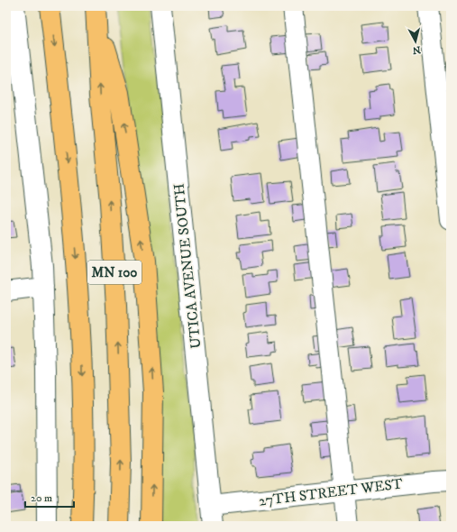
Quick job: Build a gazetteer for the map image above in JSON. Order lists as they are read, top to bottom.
{
  "streets": {
    "highway": ["MN 100"],
    "street": ["UTICA AVENUE SOUTH", "27TH STREET WEST"]
  },
  "crossings": [
    ["UTICA AVENUE SOUTH", "27TH STREET WEST"]
  ],
  "scale_bar": "20 m",
  "north": "bottom"
}
